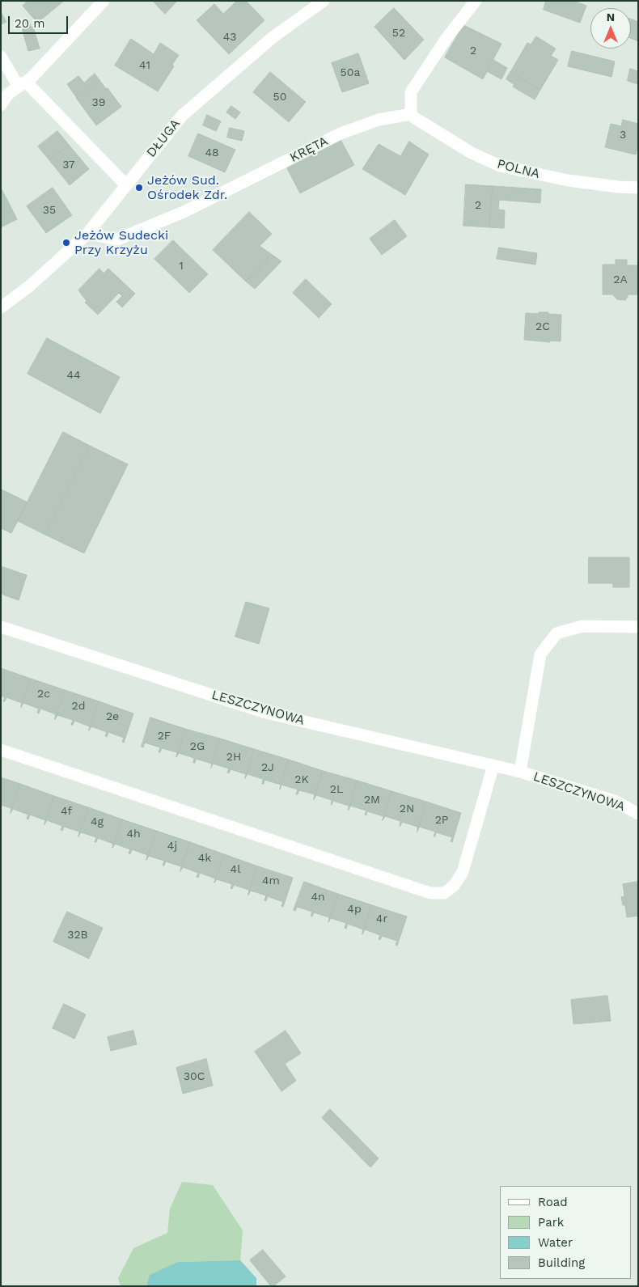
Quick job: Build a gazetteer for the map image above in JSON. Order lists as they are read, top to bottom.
{
  "streets": {
    "street": [
      "DŁUGA",
      "KRĘTA",
      "POLNA",
      "LESZCZYNOWA"
    ]
  },
  "crossings": [
    ["DŁUGA", "KRĘTA"],
    ["KRĘTA", "POLNA"]
  ],
  "places": ["Jeżów Sud. Ośrodek Zdr.", "Jeżów Sudecki Przy Krzyżu"],
  "house_numbers": [
    "52",
    "43",
    "2",
    "41",
    "50a",
    "50",
    "39",
    "3",
    "48",
    "37",
    "2",
    "35",
    "1",
    "2A",
    "2C",
    "44",
    "2c",
    "2d",
    "2e",
    "2F",
    "2G",
    "2H",
    "2J",
    "2K",
    "2L",
    "2M",
    "2N",
    "4f",
    "2P",
    "4g",
    "4h",
    "4j",
    "4k",
    "4l",
    "4m",
    "4n",
    "4p",
    "4r",
    "32B",
    "30C"
  ],
  "legend": [
    "Road",
    "Park",
    "Water",
    "Building"
  ],
  "scale_bar": "20 m",
  "north": "top"
}
